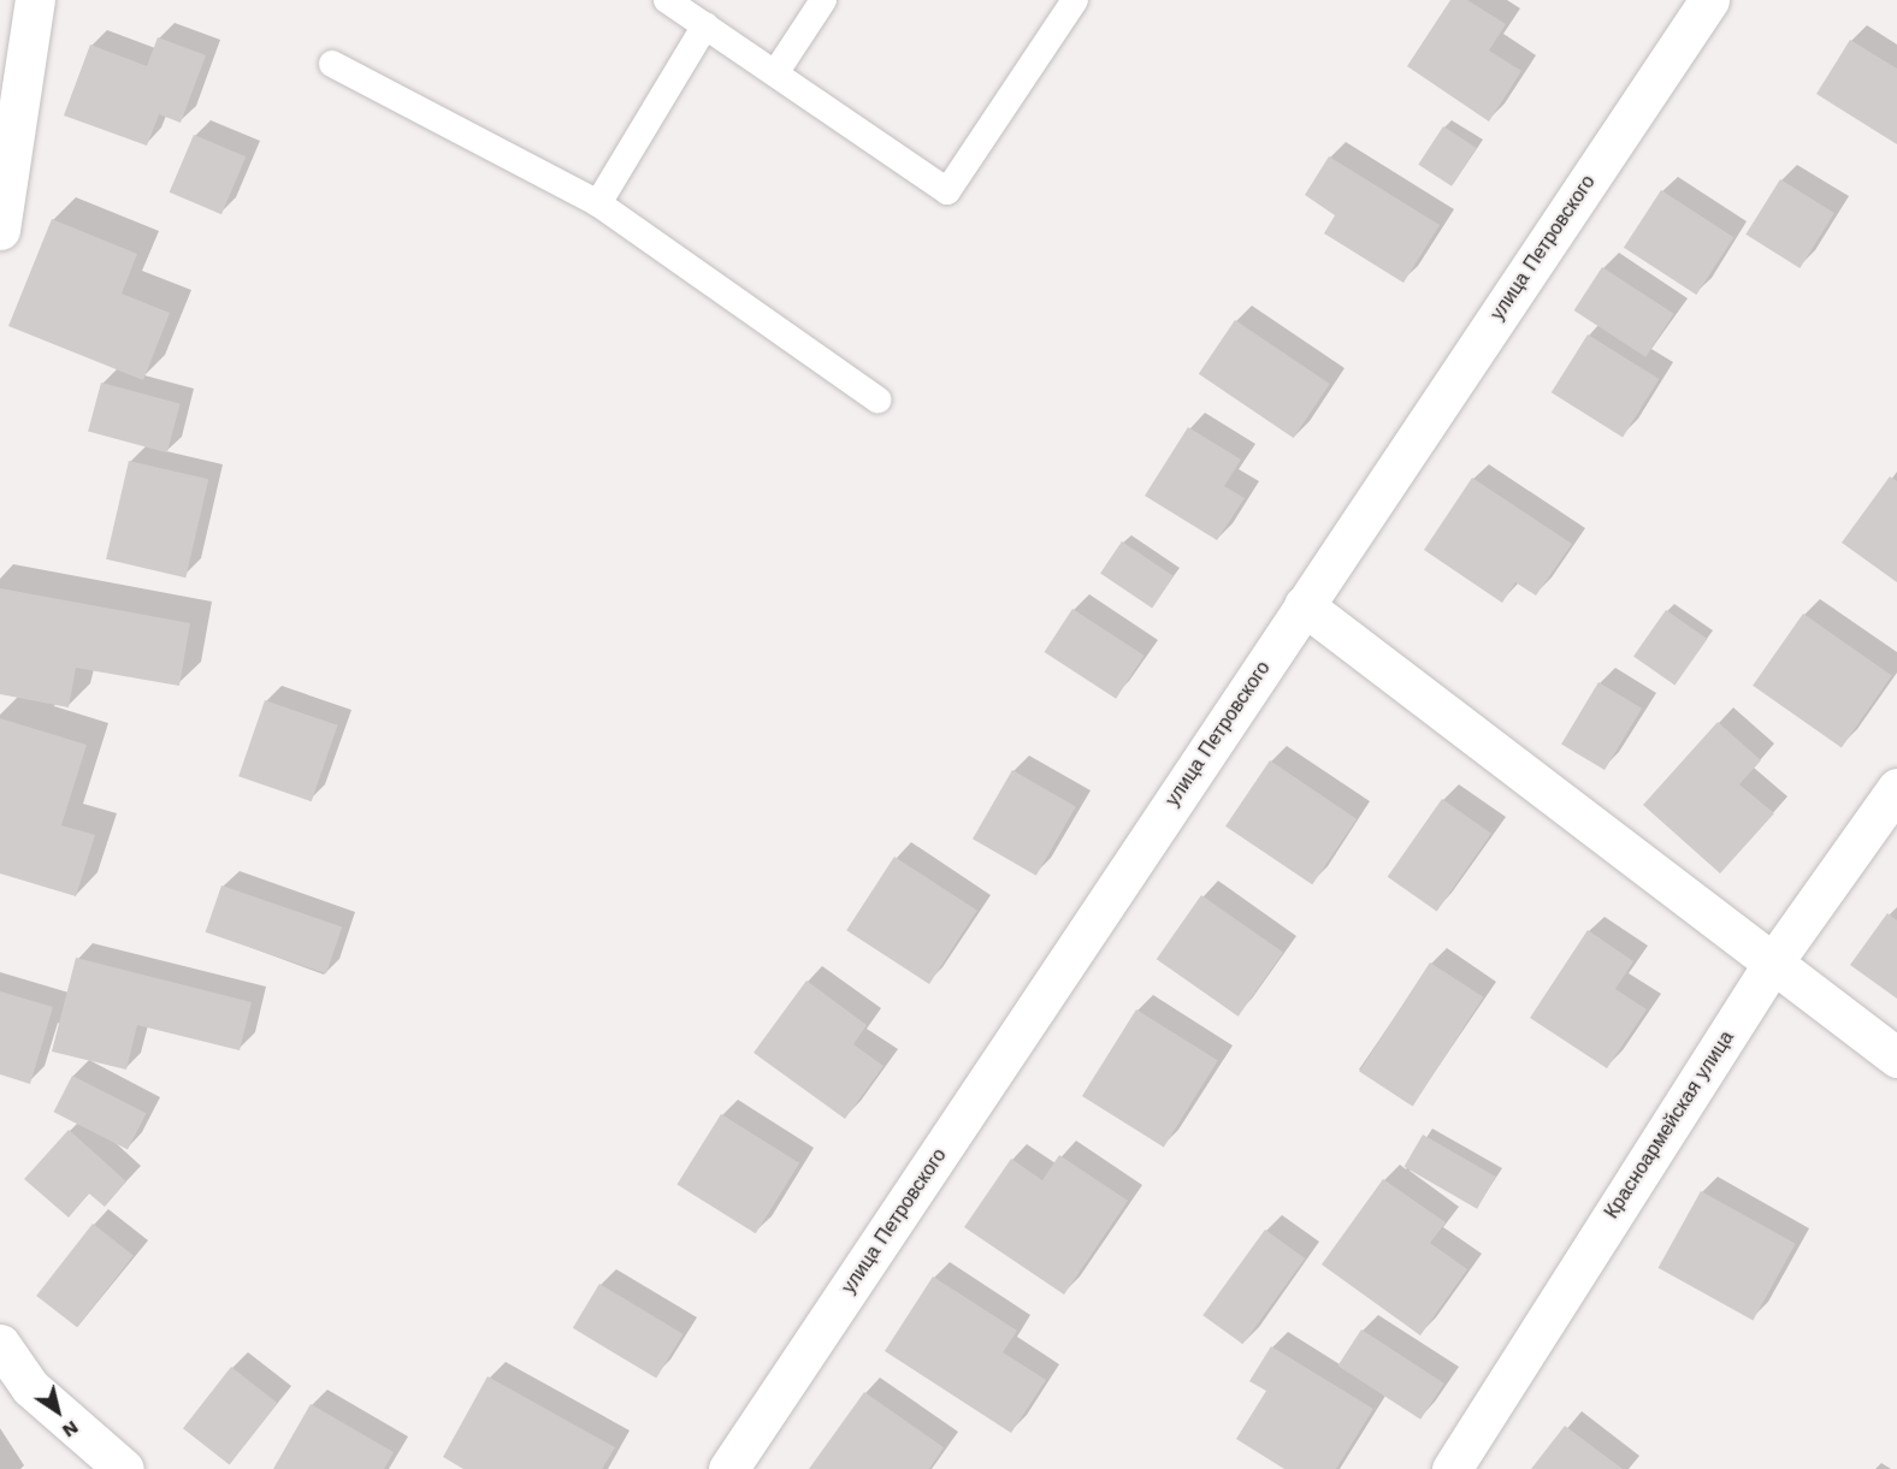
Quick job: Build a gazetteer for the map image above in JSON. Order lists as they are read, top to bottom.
{
  "streets": {
    "street": ["улица Петровского", "Красноармейская улица"]
  },
  "north": "bottom right"
}
